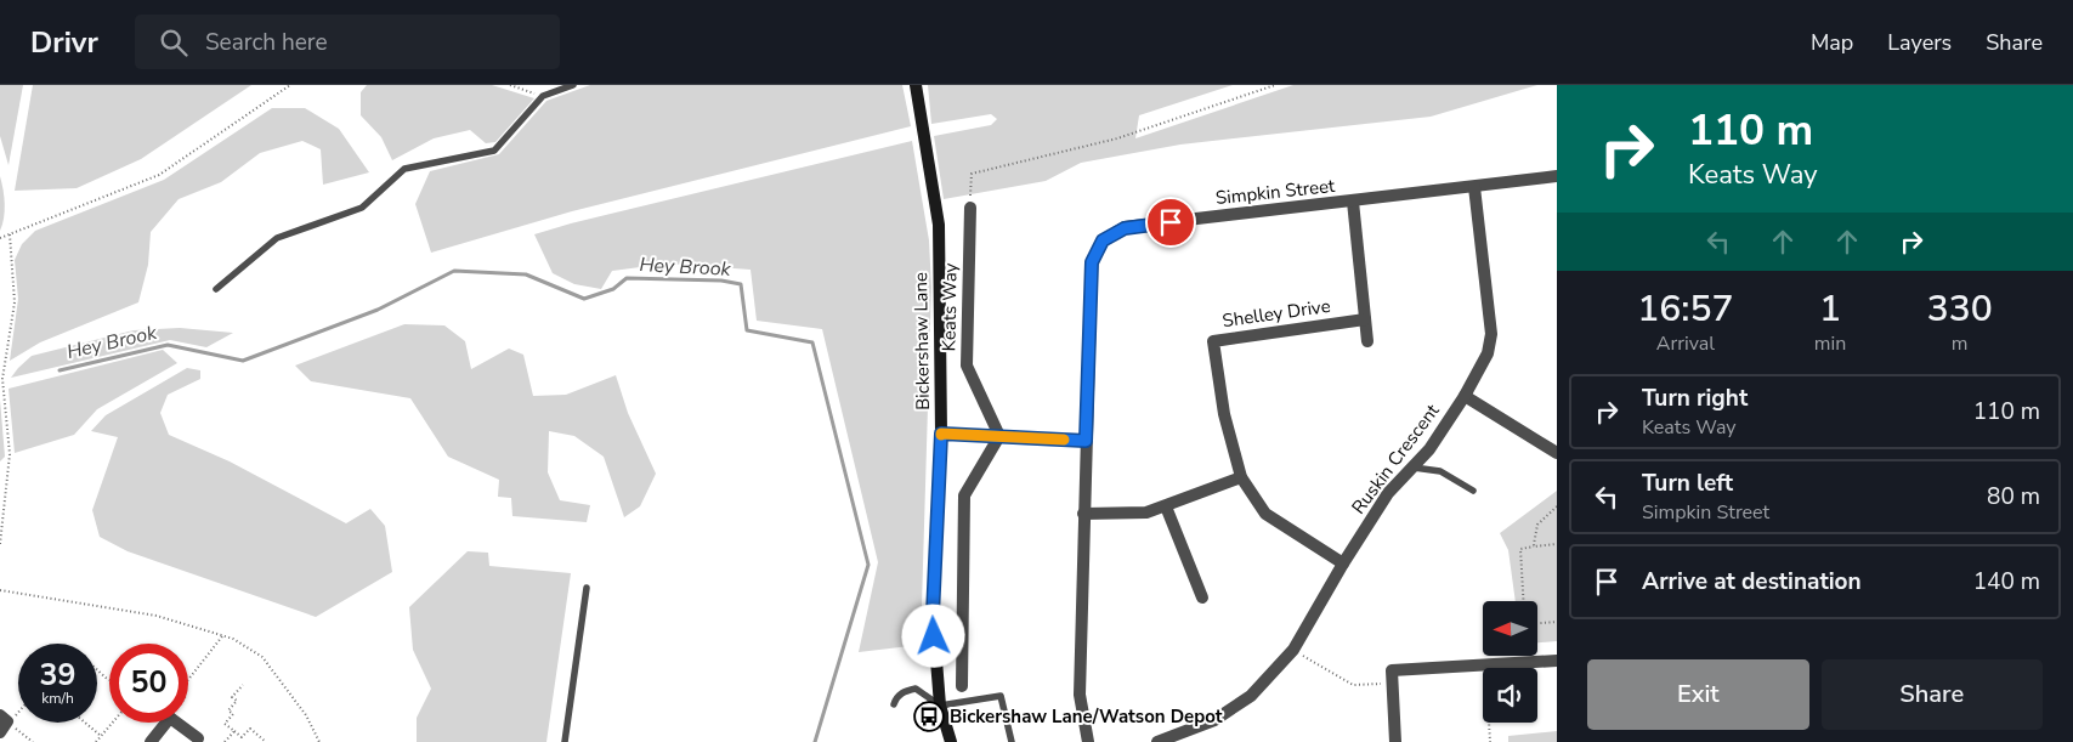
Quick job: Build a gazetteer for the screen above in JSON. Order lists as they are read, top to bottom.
{
  "streets": {
    "main road": ["Bickershaw Lane"],
    "street": [
      "Simpkin Street",
      "Keats Way",
      "Shelley Drive",
      "Ruskin Crescent"
    ]
  },
  "crossings": [
    ["Simpkin Street", "Ruskin Crescent"],
    ["Shelley Drive", "Ruskin Crescent"]
  ],
  "water": ["Hey Brook"],
  "places": {
    "bus stop": ["Bickershaw Lane/Watson Depot"]
  },
  "north": "left",
  "page": {
    "header": "Drivr",
    "search": "Search here",
    "nav": ["Map", "Layers", "Share"],
    "turn": ["110 m", "Keats Way"],
    "eta": [
      "16:57",
      "Arrival",
      "1",
      "min",
      "330",
      "m"
    ],
    "list": [
      {
        "name": "Turn right",
        "note": "Keats Way",
        "value": "110 m"
      },
      {
        "name": "Turn left",
        "note": "Simpkin Street",
        "value": "80 m"
      },
      {
        "name": "Arrive at destination",
        "value": "140 m"
      }
    ],
    "speed": "39 km/h",
    "limit": "50",
    "buttons": ["Exit", "Share"]
  }
}
